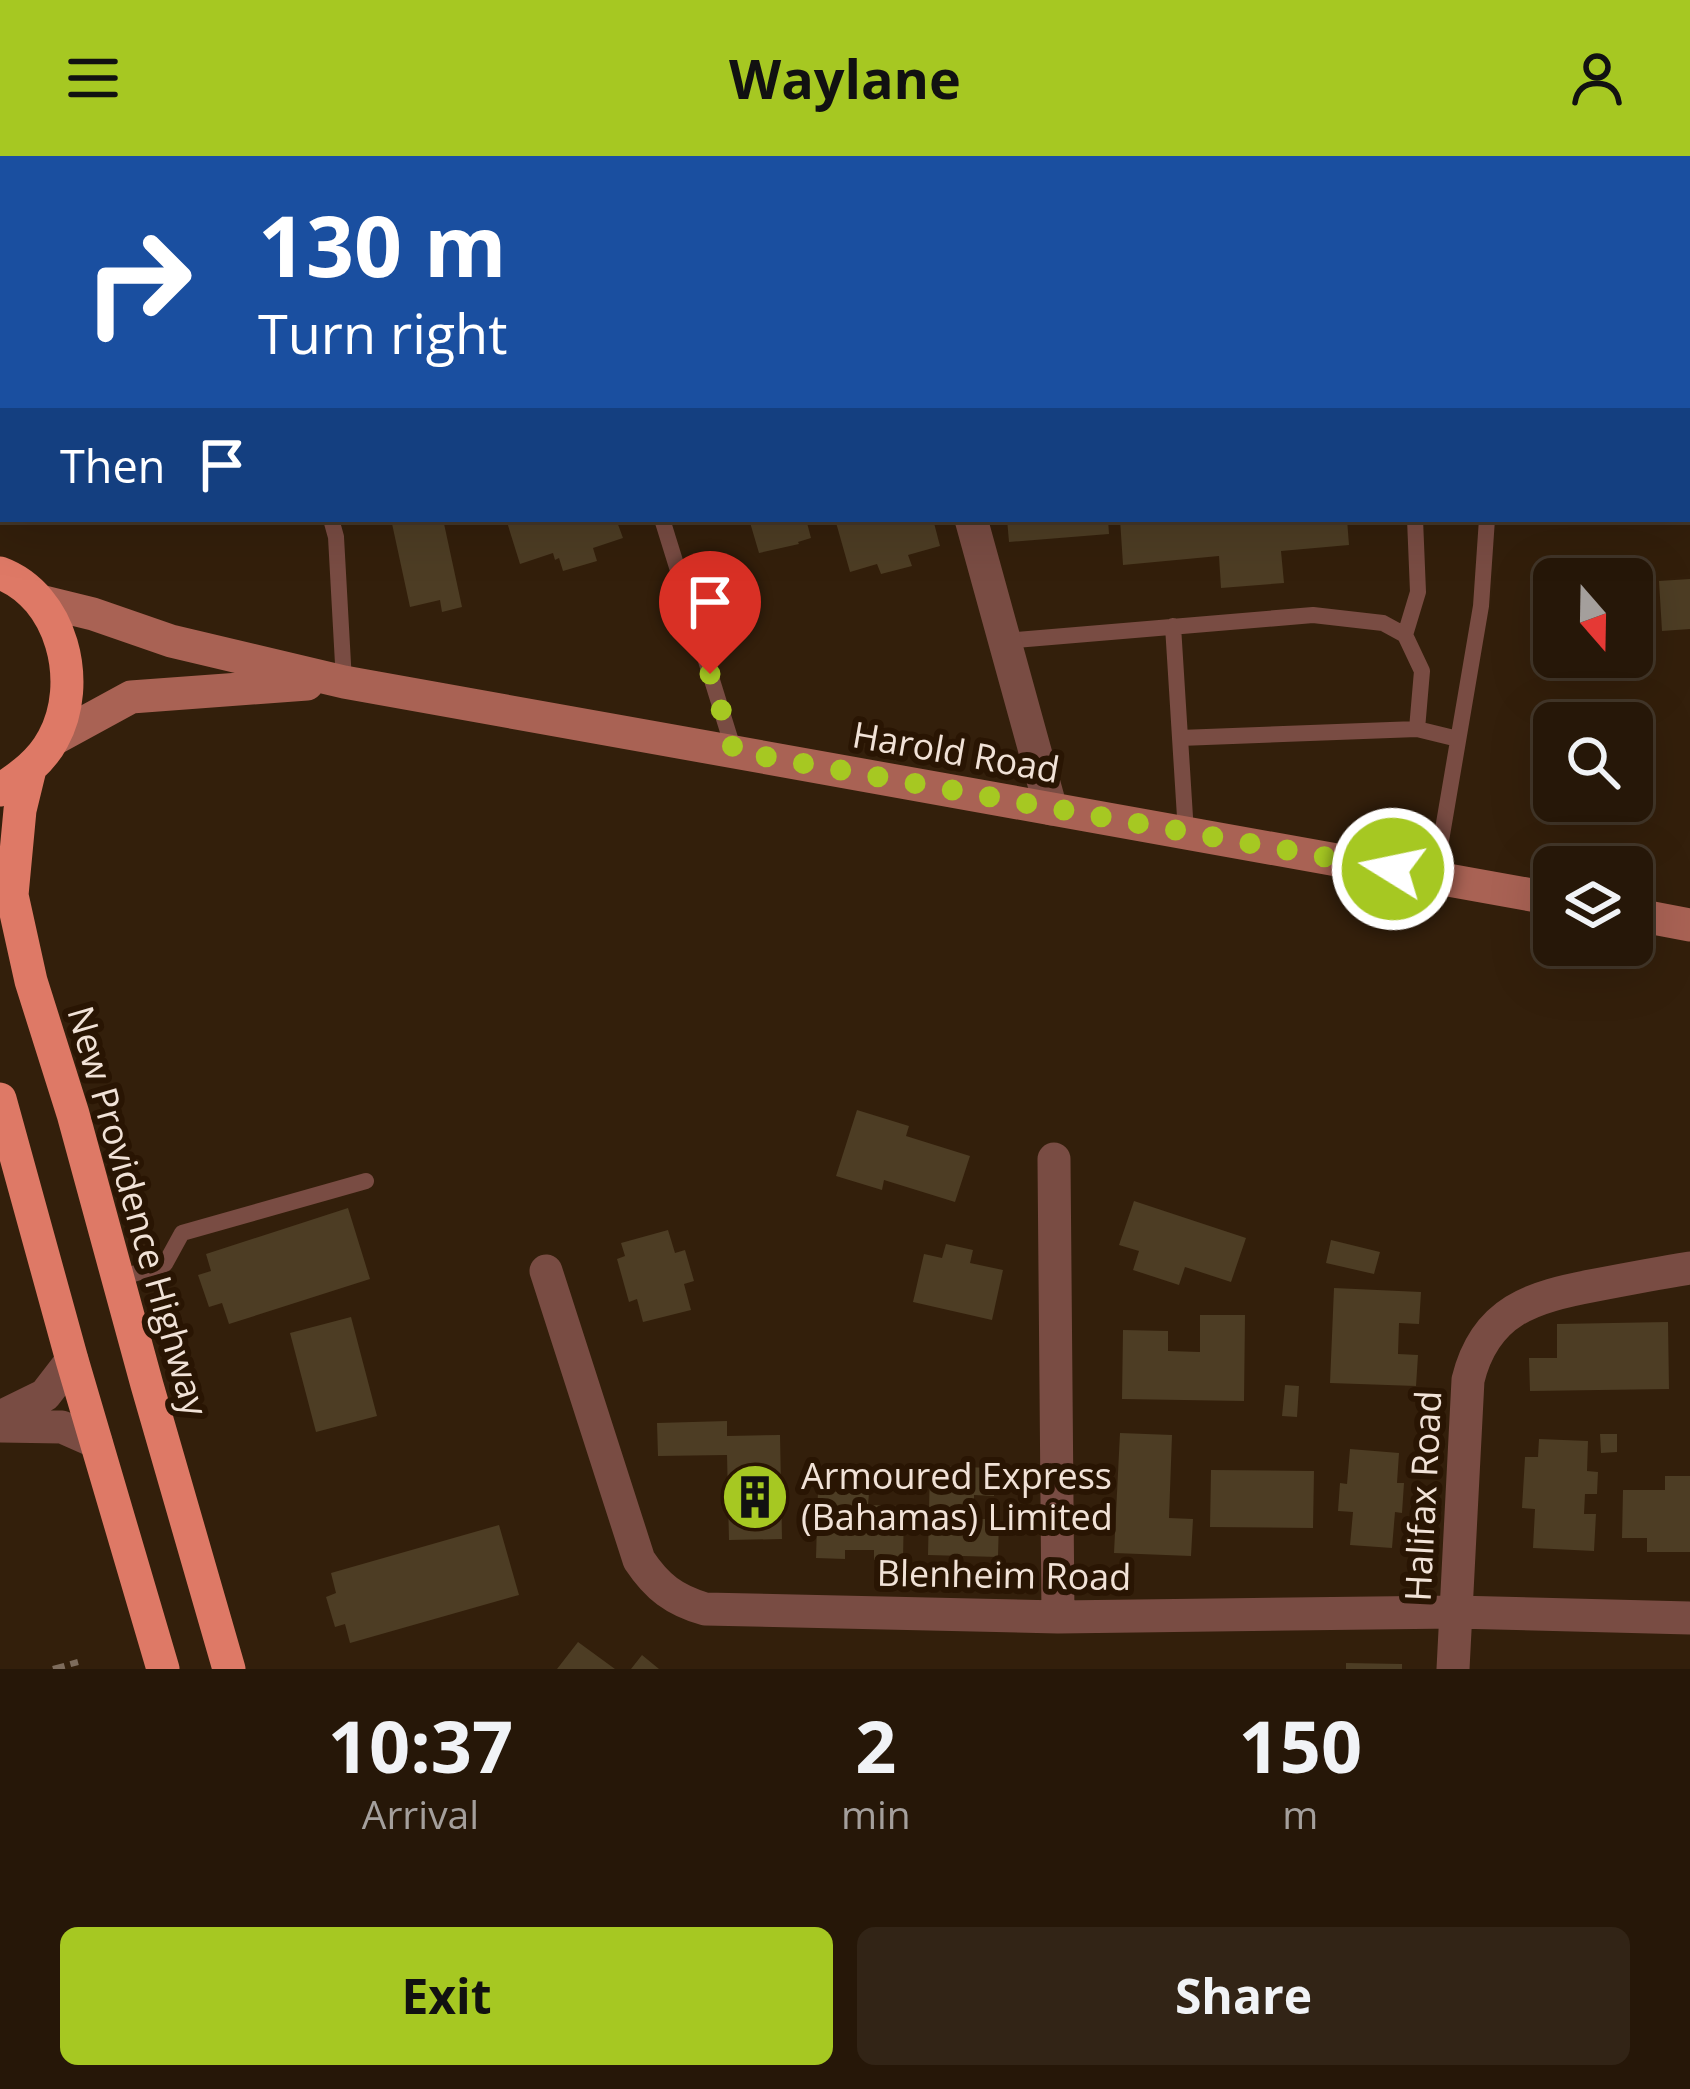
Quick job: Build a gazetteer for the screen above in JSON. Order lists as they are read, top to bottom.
{
  "streets": {
    "highway": ["New Providence Highway"],
    "main road": ["Harold Road"],
    "street": ["Halifax Road", "Blenheim Road"]
  },
  "crossings": [
    ["Halifax Road", "Blenheim Road"]
  ],
  "places": {
    "building": ["Armoured Express (Bahamas) Limited"]
  },
  "north": "bottom",
  "page": {
    "header": "Waylane",
    "turn": ["130 m", "Turn right"],
    "then": "Then",
    "eta": [
      "10:37",
      "Arrival",
      "2",
      "min",
      "150",
      "m"
    ],
    "buttons": ["Exit", "Share"]
  }
}
